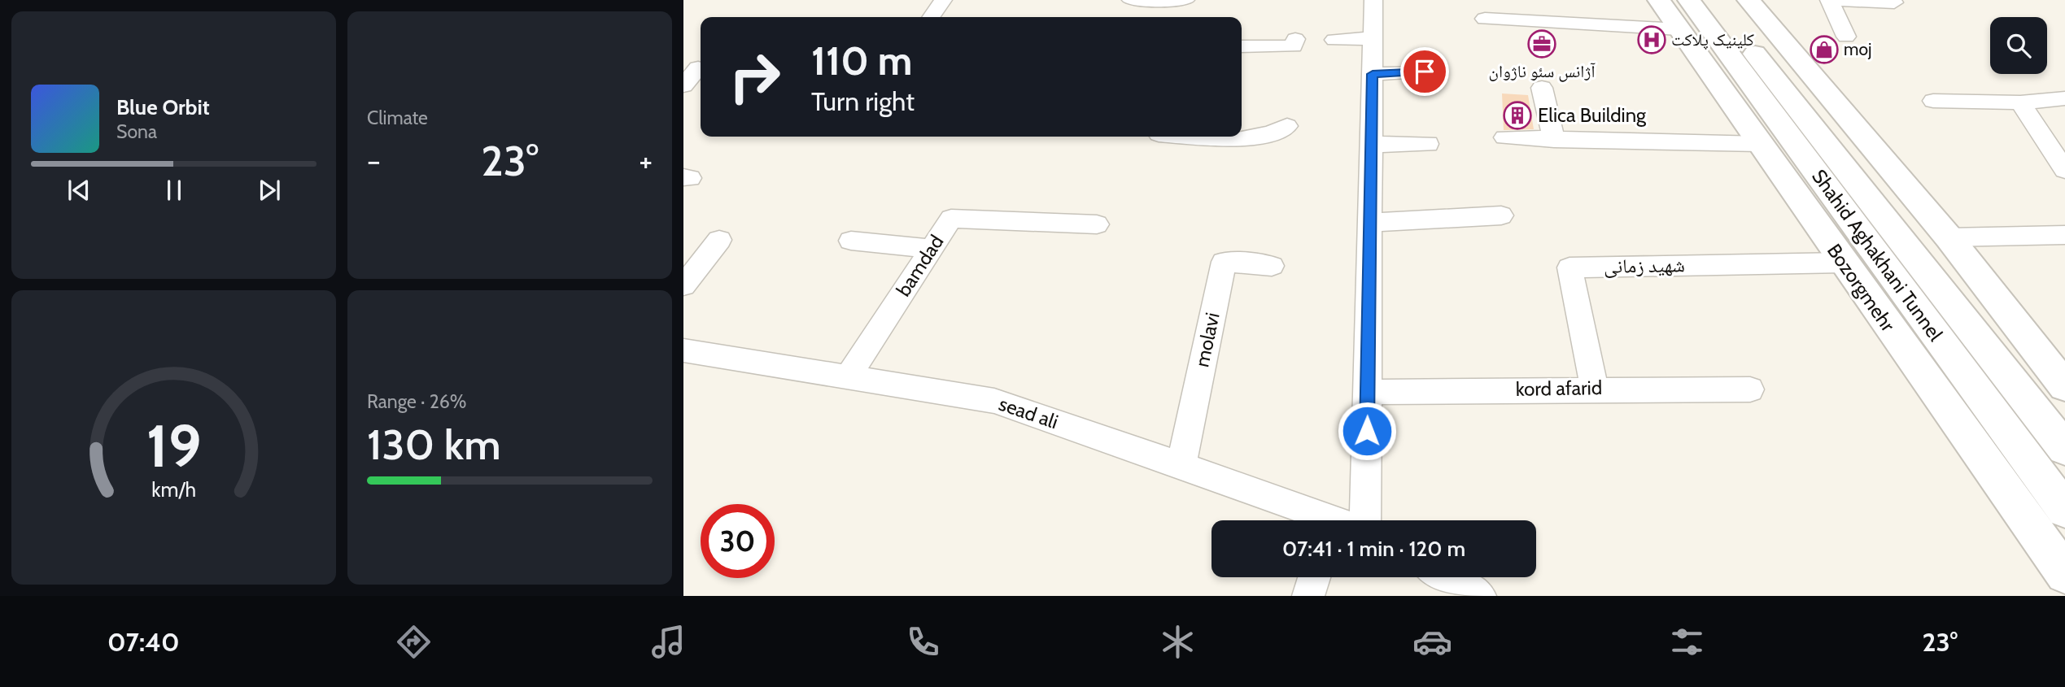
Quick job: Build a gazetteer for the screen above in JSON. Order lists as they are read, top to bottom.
{
  "streets": {
    "main road": ["Shahid Aghakhani Tunnel", "Bozorgmehr"],
    "street": [
      "bamdad",
      "شهید زمانی",
      "molavi",
      "kord afarid",
      "sead ali"
    ]
  },
  "crossings": [
    ["bamdad", "sead ali"],
    ["شهید زمانی", "Bozorgmehr"],
    ["شهید زمانی", "kord afarid"],
    ["molavi", "sead ali"]
  ],
  "places": {
    "hospital": ["کلینیک پلاکت"],
    "office": ["آژانس سئو ناژوان"],
    "shop": ["moj"],
    "building": ["Elica Building"]
  },
  "page": {
    "tile": [
      "Climate",
      ["Range · 26%", "130 km"]
    ],
    "turn": ["110 m", "Turn right"],
    "song": ["Blue Orbit", "Sona"],
    "heat": ["−", "23°", "+"],
    "limit": "30",
    "trip": "07:41 · 1 min · 120 m",
    "tabs": ["07:40", "23°"],
    "gauge": ["19", "km/h"]
  }
}
